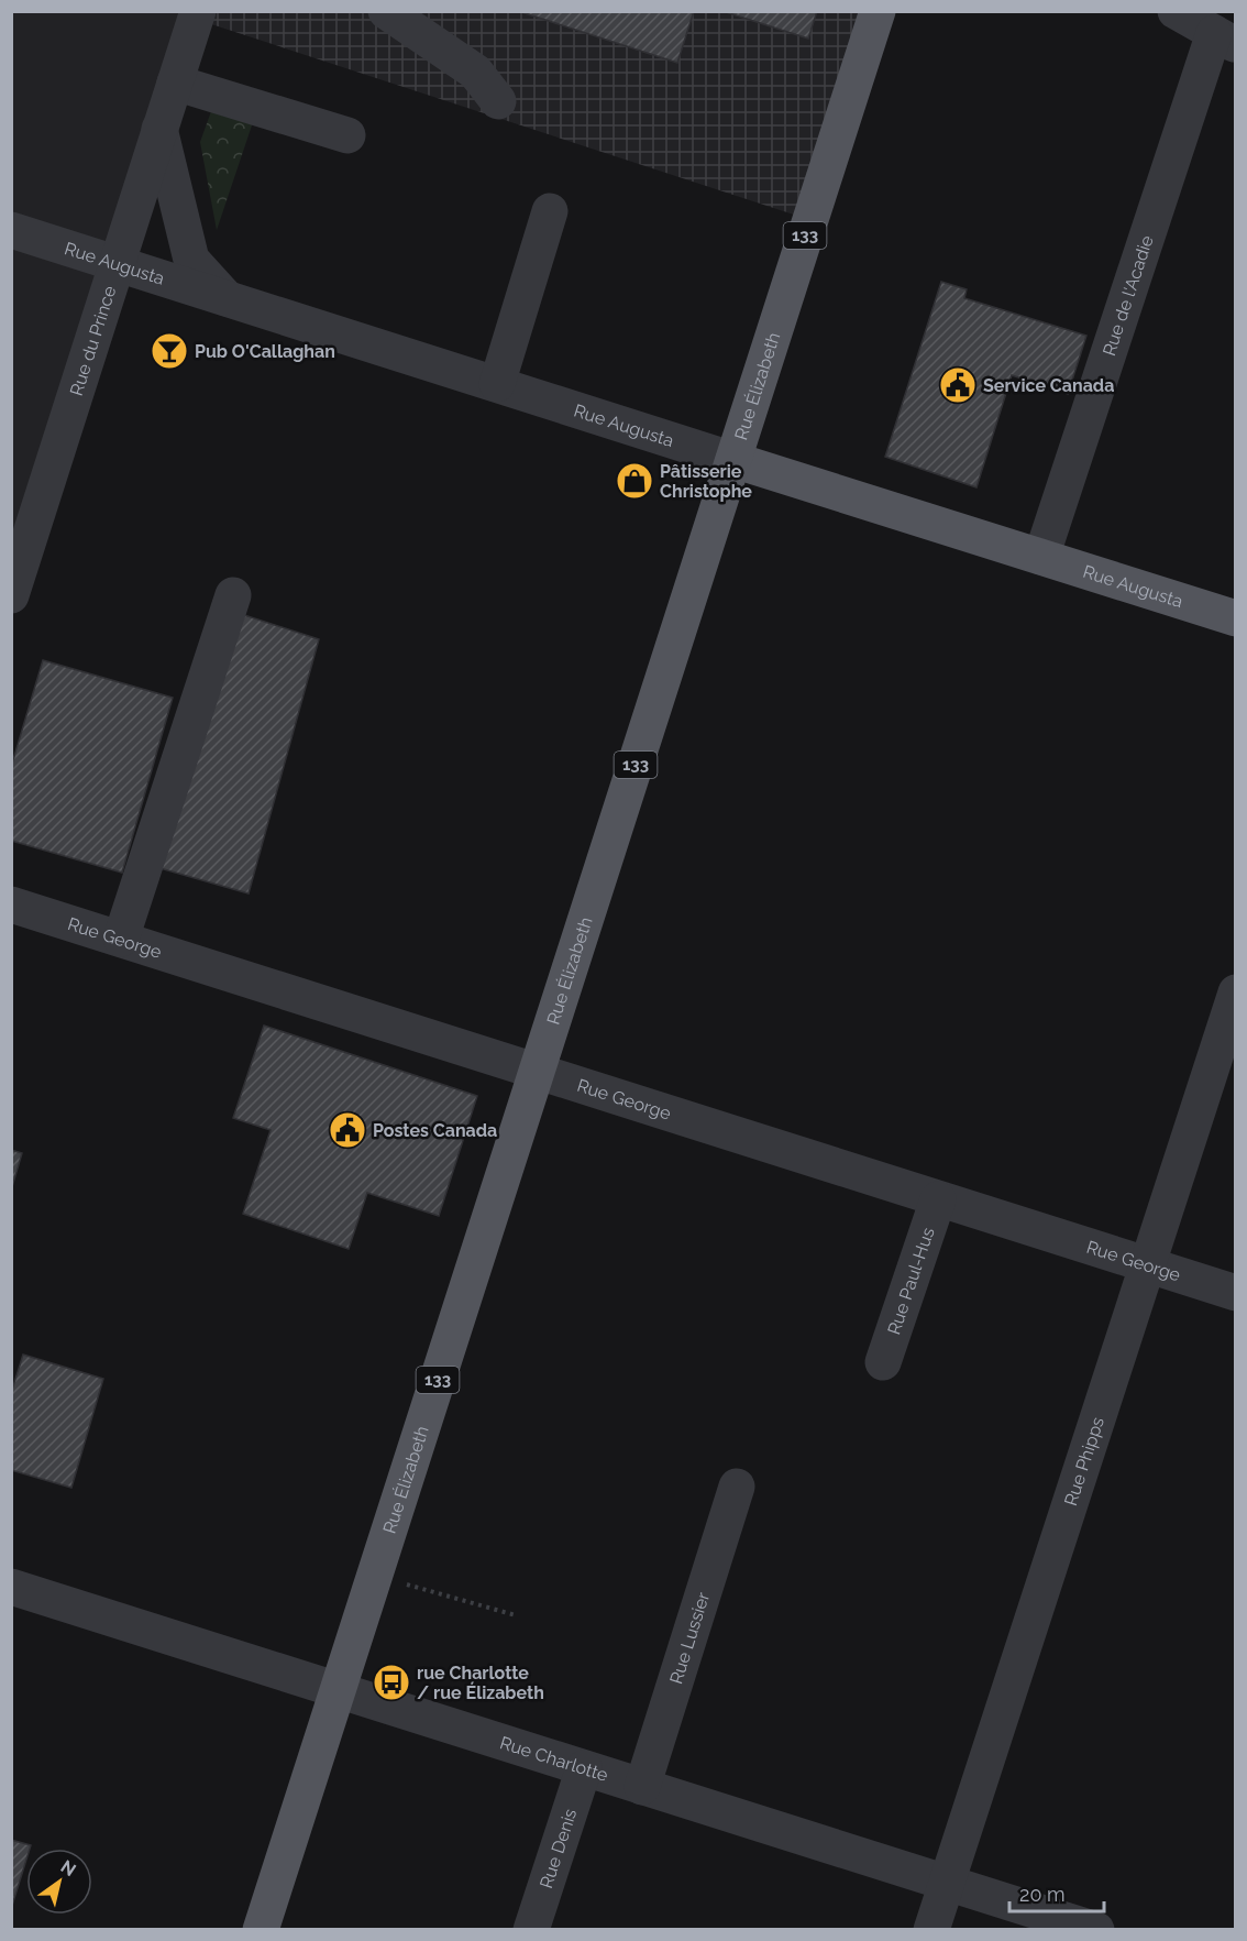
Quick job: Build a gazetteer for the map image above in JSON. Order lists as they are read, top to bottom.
{
  "streets": {
    "main road": ["133", "Rue Augusta", "Rue Élizabeth"],
    "street": [
      "Rue de l'Acadie",
      "Rue du Prince",
      "Rue George",
      "Rue Paul-Hus",
      "Rue Phipps",
      "Rue Lussier",
      "Rue Charlotte",
      "Rue Denis"
    ]
  },
  "crossings": [
    ["Rue Augusta", "Rue de l'Acadie"],
    ["Rue Augusta", "Rue du Prince"],
    ["Rue Augusta", "Rue Élizabeth"],
    ["Rue Élizabeth", "Rue George"],
    ["Rue Élizabeth", "Rue Charlotte"],
    ["Rue George", "Rue Paul-Hus"],
    ["Rue George", "Rue Phipps"],
    ["Rue Phipps", "Rue Charlotte"],
    ["Rue Lussier", "Rue Charlotte"],
    ["Rue Charlotte", "Rue Denis"]
  ],
  "places": {
    "bar": ["Pub O'Callaghan"],
    "public building": ["Service Canada", "Postes Canada"],
    "shop": ["Pâtisserie Christophe"],
    "bus stop": ["rue Charlotte / rue Élizabeth"]
  },
  "scale_bar": "20 m",
  "north": "top right"
}
